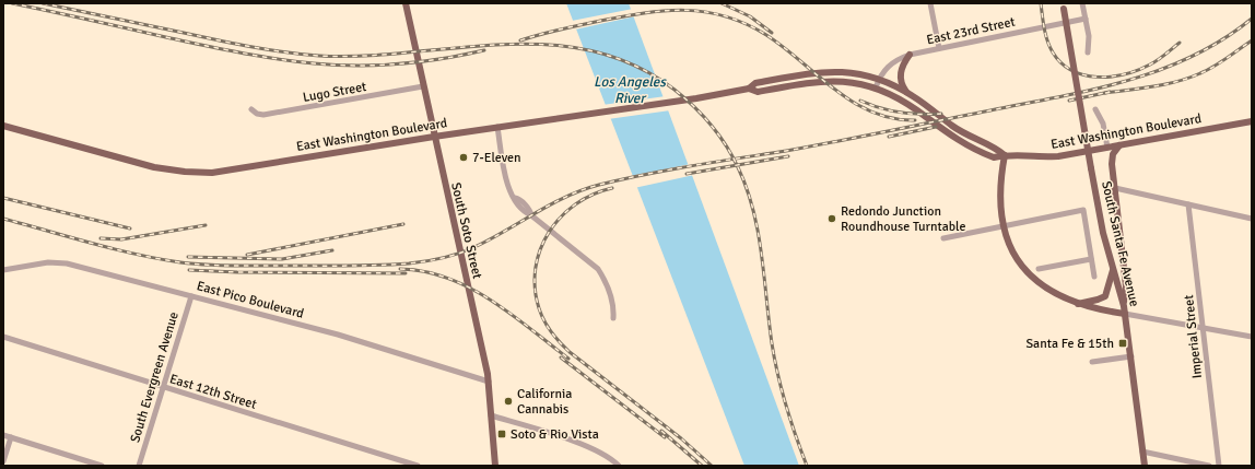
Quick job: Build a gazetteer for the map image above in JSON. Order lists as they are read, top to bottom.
{
  "streets": {
    "main road": ["East Washington Boulevard", "South Soto Street", "South Santa Fe Avenue"],
    "street": [
      "East 23rd Street",
      "Lugo Street",
      "East Pico Boulevard",
      "Imperial Street",
      "South Evergreen Avenue",
      "East 12th Street"
    ]
  },
  "crossings": [
    ["East 23rd Street", "East Washington Boulevard"],
    ["Lugo Street", "South Soto Street"],
    ["East Washington Boulevard", "South Soto Street"],
    ["South Soto Street", "East Pico Boulevard"],
    ["East Pico Boulevard", "South Evergreen Avenue"],
    ["South Evergreen Avenue", "East 12th Street"]
  ],
  "water": ["Los Angeles River"],
  "places": {
    "other": ["7-Eleven", "Redondo Junction Roundhouse Turntable", "California Cannabis"],
    "transit": ["Santa Fe & 15th", "Soto & Rio Vista"]
  }
}
